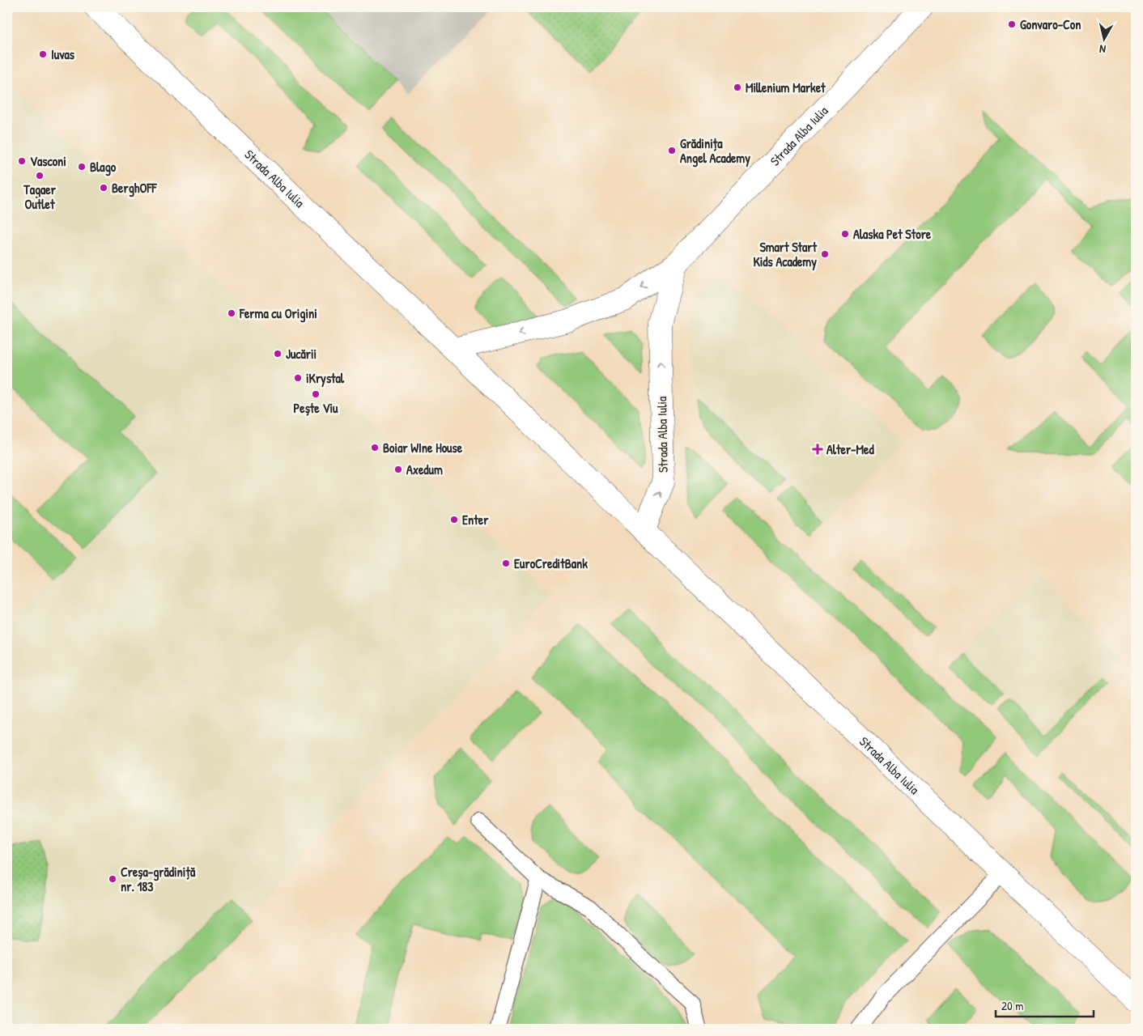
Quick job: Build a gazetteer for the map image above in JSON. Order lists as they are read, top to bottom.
{
  "streets": {
    "main road": ["Strada Alba Iulia"]
  },
  "places": {
    "other": [
      "Gonvaro-Con",
      "Iuvas",
      "Millenium Market",
      "Grădinița Angel Academy",
      "Vasconi",
      "Blago",
      "Tagaer Outlet",
      "BerghOFF",
      "Alaska Pet Store",
      "Smart Start Kids Academy",
      "Ferma cu Origini",
      "Jucării",
      "iKrystal",
      "Pește Viu",
      "Boiar WIne House",
      "Axedum",
      "Enter",
      "EuroCreditBank",
      "Creșa-grădiniță nr. 183"
    ],
    "health": ["Alter-Med"]
  },
  "scale_bar": "20 m",
  "north": "bottom"
}
